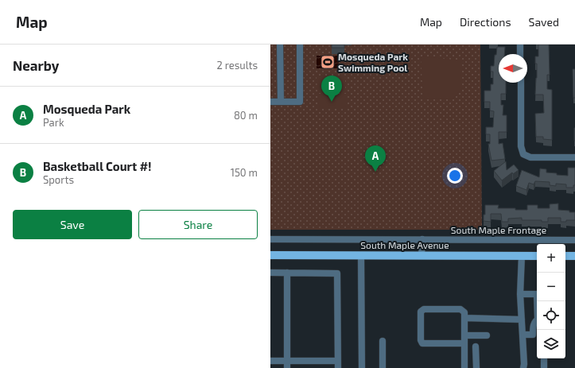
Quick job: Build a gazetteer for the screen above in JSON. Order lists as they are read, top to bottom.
{
  "streets": {
    "main road": ["South Maple Avenue"],
    "street": ["South Maple Frontage"]
  },
  "places": {
    "sports": ["Mosqueda Park Swimming Pool"]
  },
  "north": "left",
  "page": {
    "header": "Map",
    "nav": ["Map", "Directions", "Saved"],
    "heading": ["Nearby", "2 results"],
    "pins": ["B", "A"],
    "list": [
      {
        "mark": "A",
        "name": "Mosqueda Park",
        "note": "Park",
        "value": "80 m"
      },
      {
        "mark": "B",
        "name": "Basketball Court #!",
        "note": "Sports",
        "value": "150 m"
      }
    ],
    "buttons": ["Save", "Share"],
    "map_buttons": ["+", "−"]
  }
}
